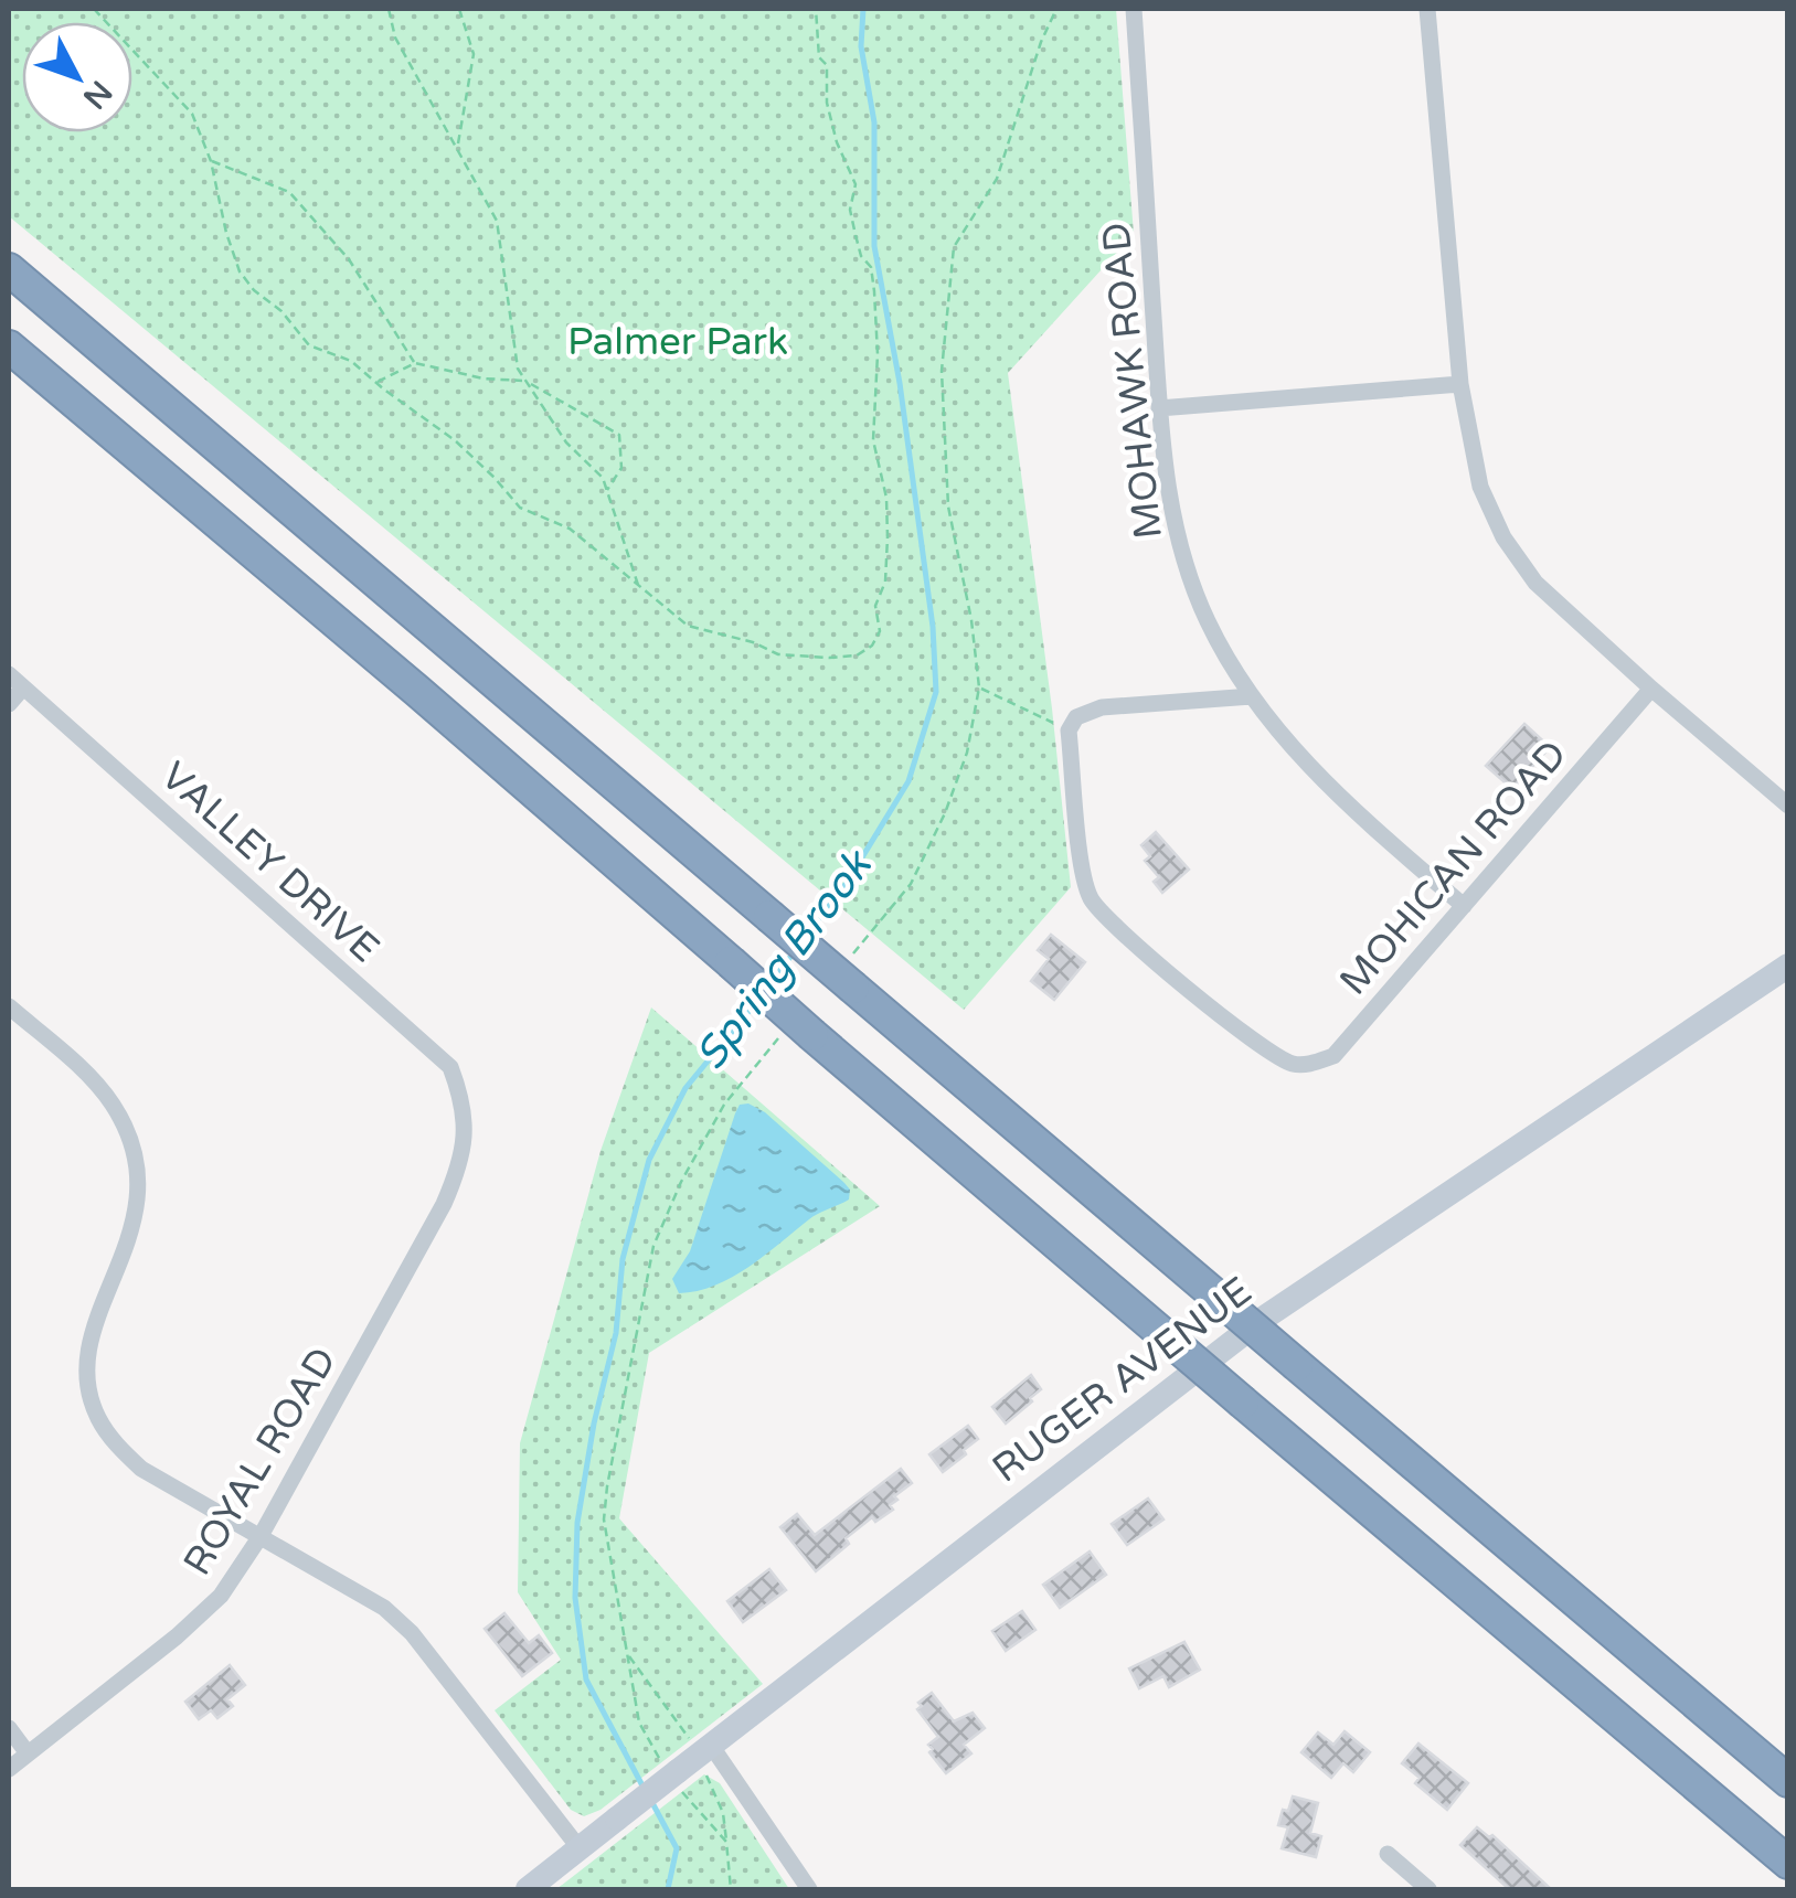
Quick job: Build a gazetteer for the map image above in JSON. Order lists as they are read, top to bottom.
{
  "streets": {
    "street": [
      "MOHAWK ROAD",
      "VALLEY DRIVE",
      "MOHICAN ROAD",
      "RUGER AVENUE",
      "ROYAL ROAD"
    ]
  },
  "crossings": [
    ["MOHAWK ROAD", "MOHICAN ROAD"],
    ["VALLEY DRIVE", "ROYAL ROAD"]
  ],
  "water": ["Spring Brook"],
  "parks": ["Palmer Park"],
  "north": "bottom right"
}
